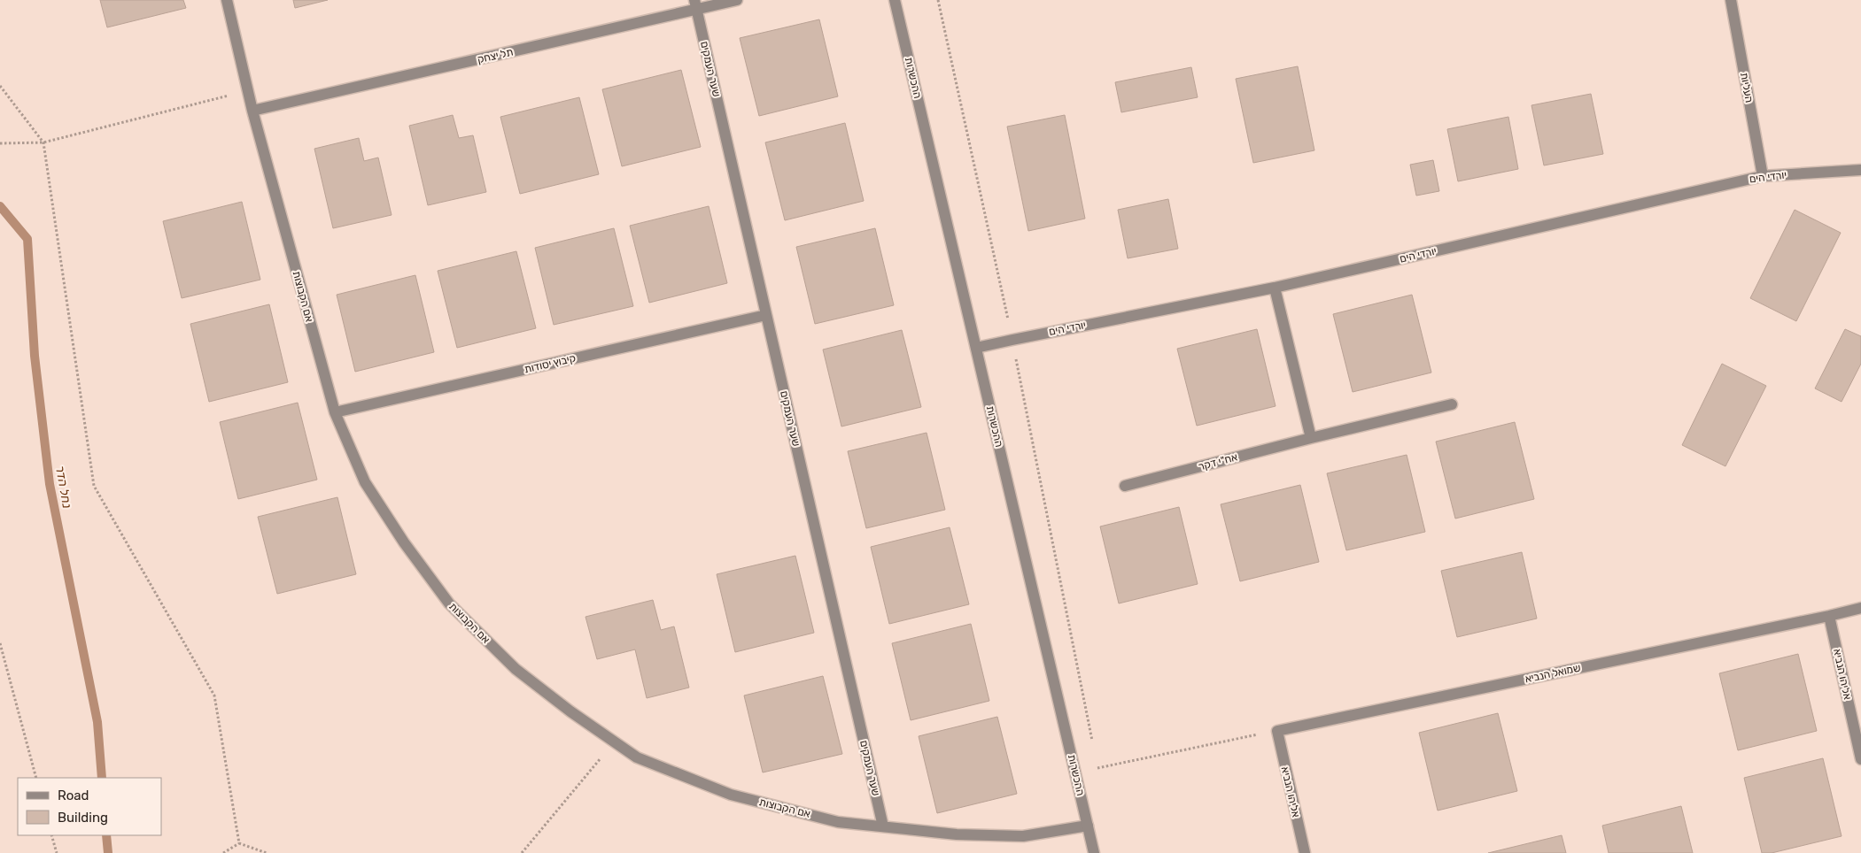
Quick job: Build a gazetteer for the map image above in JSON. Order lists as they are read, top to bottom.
{
  "streets": {
    "street": [
      "תל יצחק",
      "שער העמקים",
      "ההכשרות",
      "העליות",
      "יורדי הים",
      "אם הקבוצות",
      "קיבוץ יסודות",
      "אח\"י דקר",
      "שמואל הנביא",
      "אליהו הנביא"
    ]
  },
  "crossings": [
    ["תל יצחק", "שער העמקים"],
    ["תל יצחק", "אם הקבוצות"],
    ["שער העמקים", "אם הקבוצות"],
    ["שער העמקים", "קיבוץ יסודות"],
    ["ההכשרות", "יורדי הים"],
    ["ההכשרות", "אם הקבוצות"],
    ["העליות", "יורדי הים"],
    ["אם הקבוצות", "קיבוץ יסודות"],
    ["שמואל הנביא", "אליהו הנביא"]
  ],
  "water": ["נחל הדר"],
  "legend": ["Road", "Building"]
}
